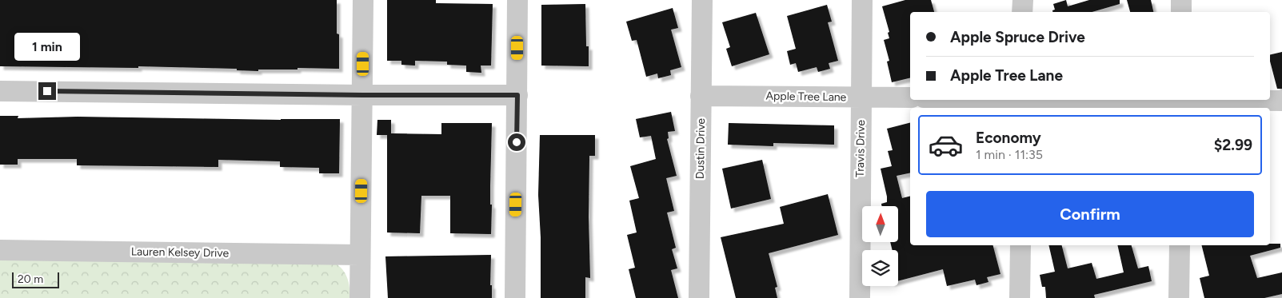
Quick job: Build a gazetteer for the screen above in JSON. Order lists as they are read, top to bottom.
{
  "streets": {
    "street": [
      "Apple Tree Lane",
      "Dustin Drive",
      "Travis Drive",
      "Lauren Kelsey Drive"
    ]
  },
  "crossings": [
    ["Apple Tree Lane", "Dustin Drive"],
    ["Apple Tree Lane", "Travis Drive"]
  ],
  "scale_bar": "20 m",
  "north": "top",
  "page": {
    "banner": ["Apple Spruce Drive", "Apple Tree Lane"],
    "bubble": "1 min",
    "list": [
      {
        "name": "Economy",
        "note": "1 min · 11:35",
        "value": "$2.99"
      }
    ],
    "buttons": "Confirm",
    "scale": "20 m"
  }
}
